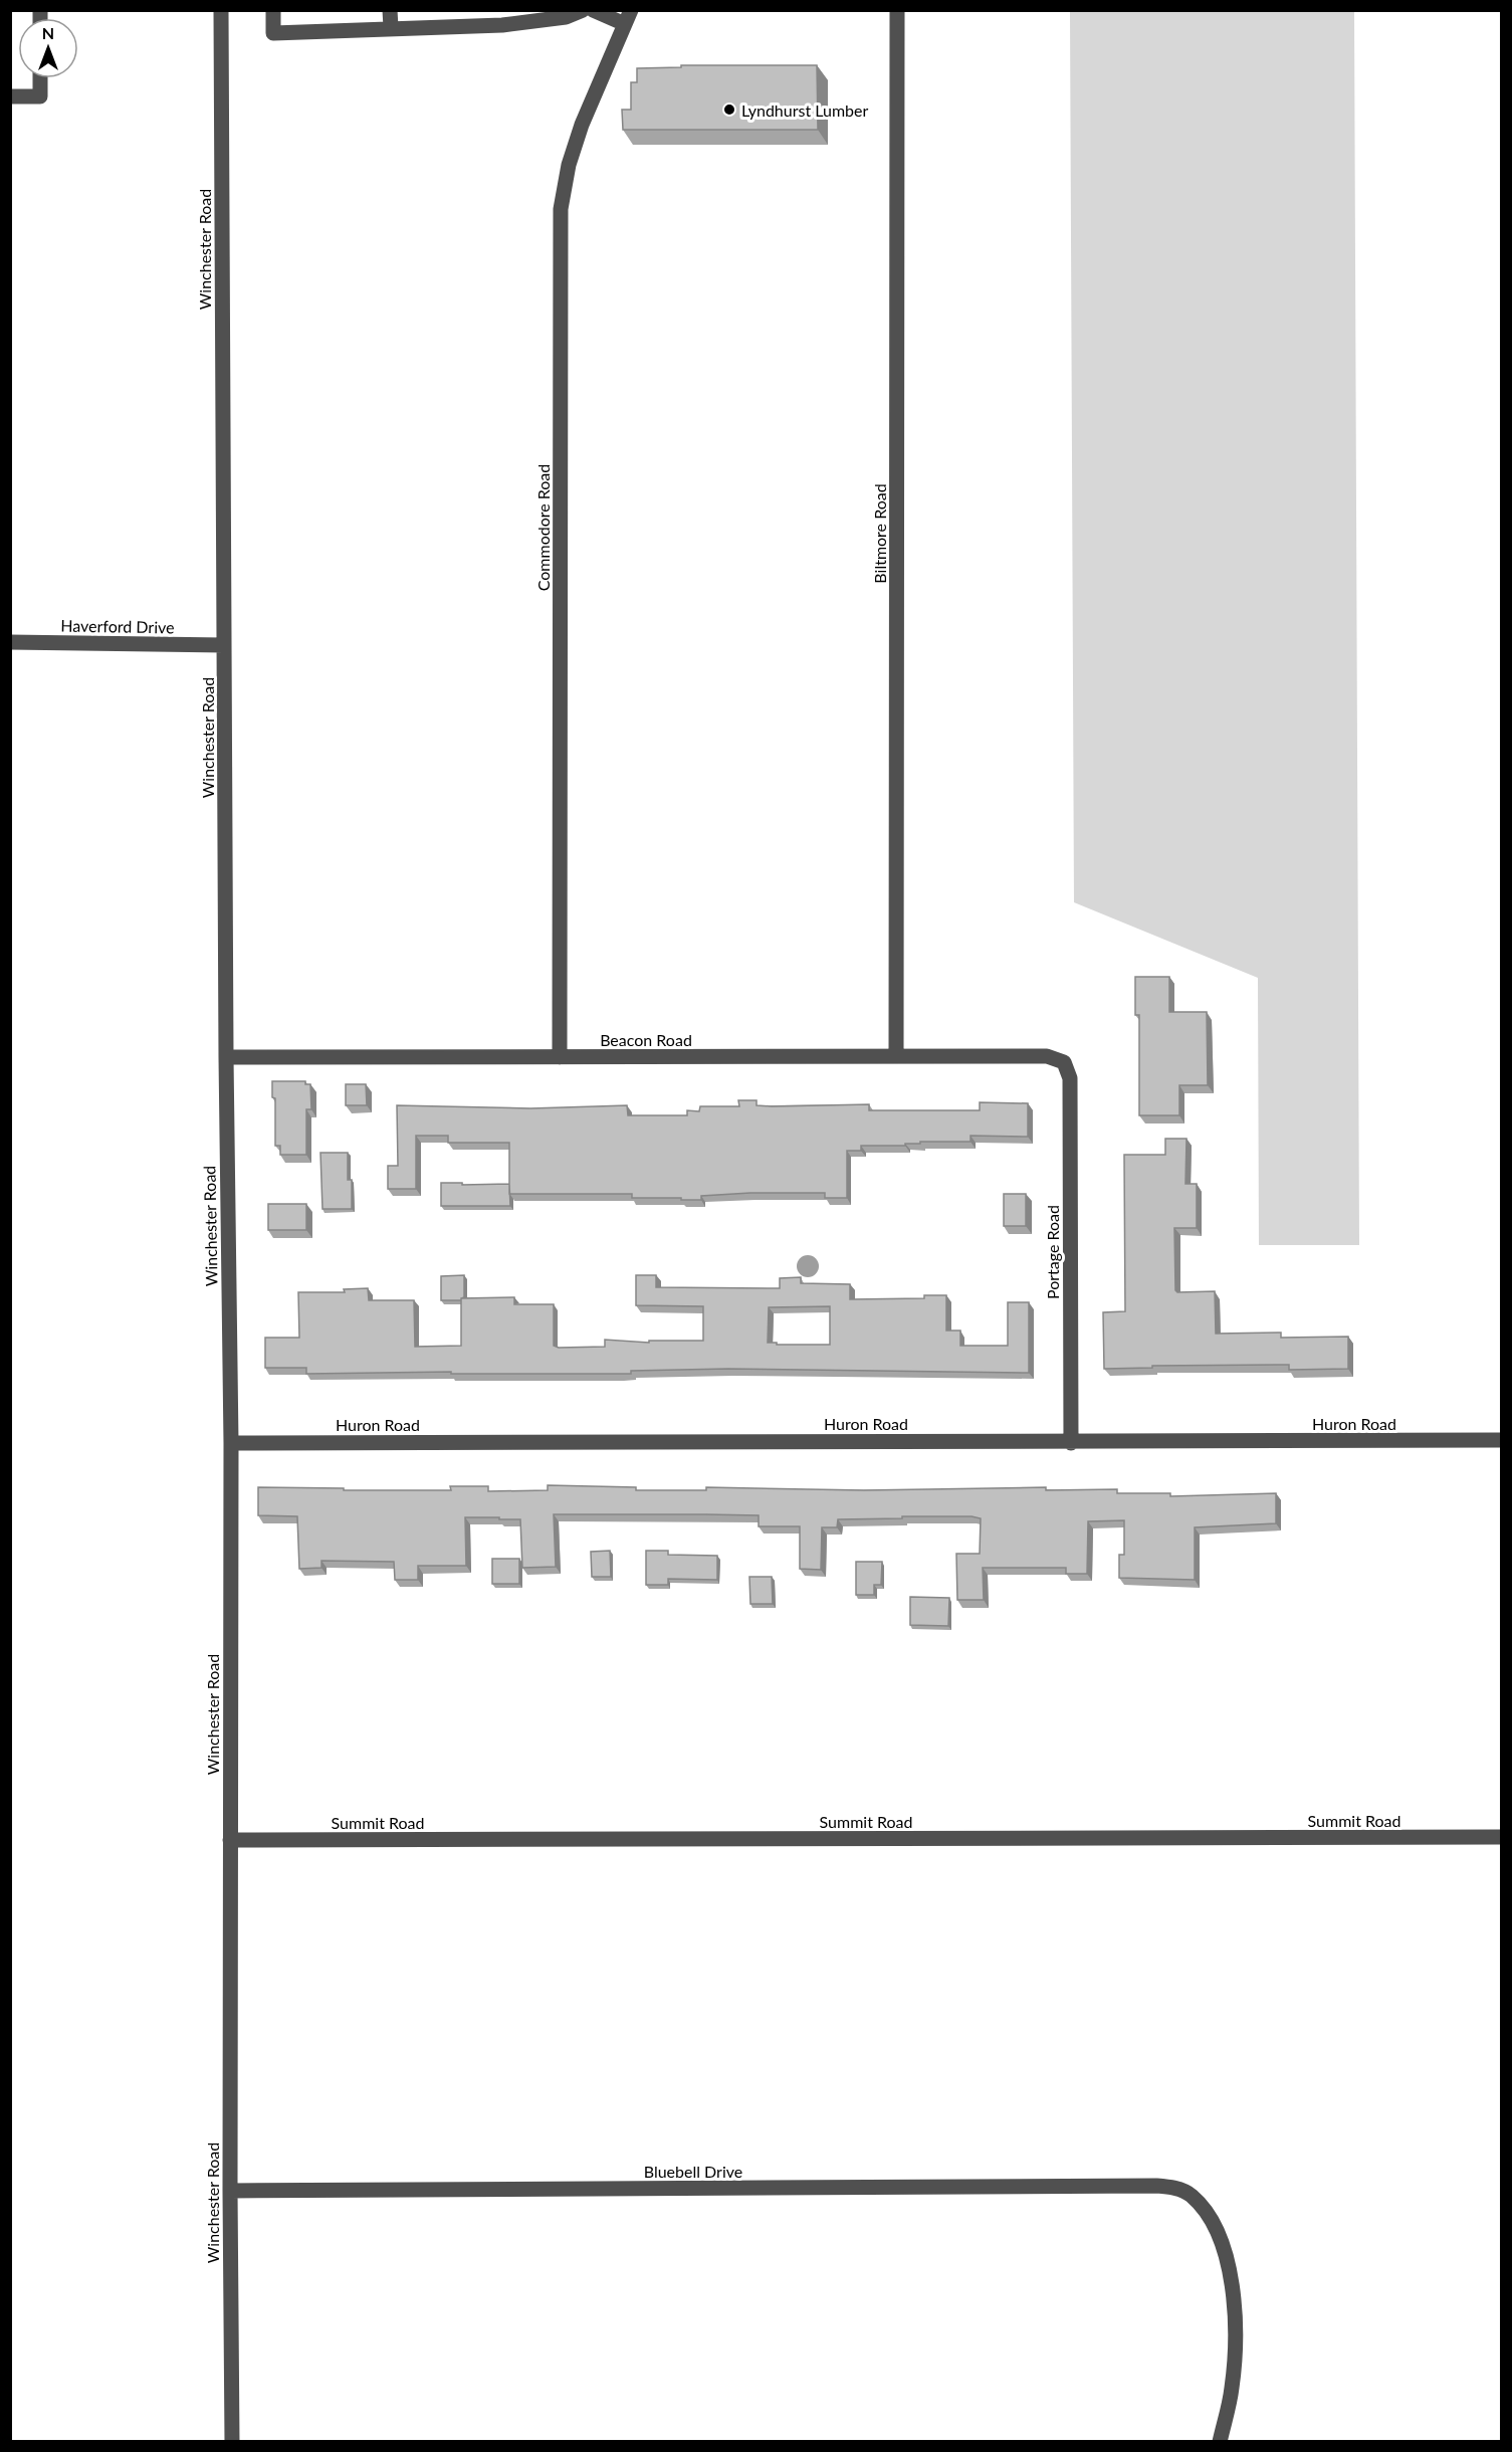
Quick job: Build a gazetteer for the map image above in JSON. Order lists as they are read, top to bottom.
{
  "streets": {
    "street": [
      "Winchester Road",
      "Commodore Road",
      "Biltmore Road",
      "Haverford Drive",
      "Beacon Road",
      "Portage Road",
      "Huron Road",
      "Summit Road",
      "Bluebell Drive"
    ]
  },
  "crossings": [
    ["Winchester Road", "Haverford Drive"],
    ["Winchester Road", "Beacon Road"],
    ["Winchester Road", "Huron Road"],
    ["Winchester Road", "Summit Road"],
    ["Winchester Road", "Bluebell Drive"],
    ["Commodore Road", "Beacon Road"],
    ["Biltmore Road", "Beacon Road"],
    ["Beacon Road", "Portage Road"],
    ["Portage Road", "Huron Road"]
  ],
  "places": ["Lyndhurst Lumber"],
  "north": "top"
}
